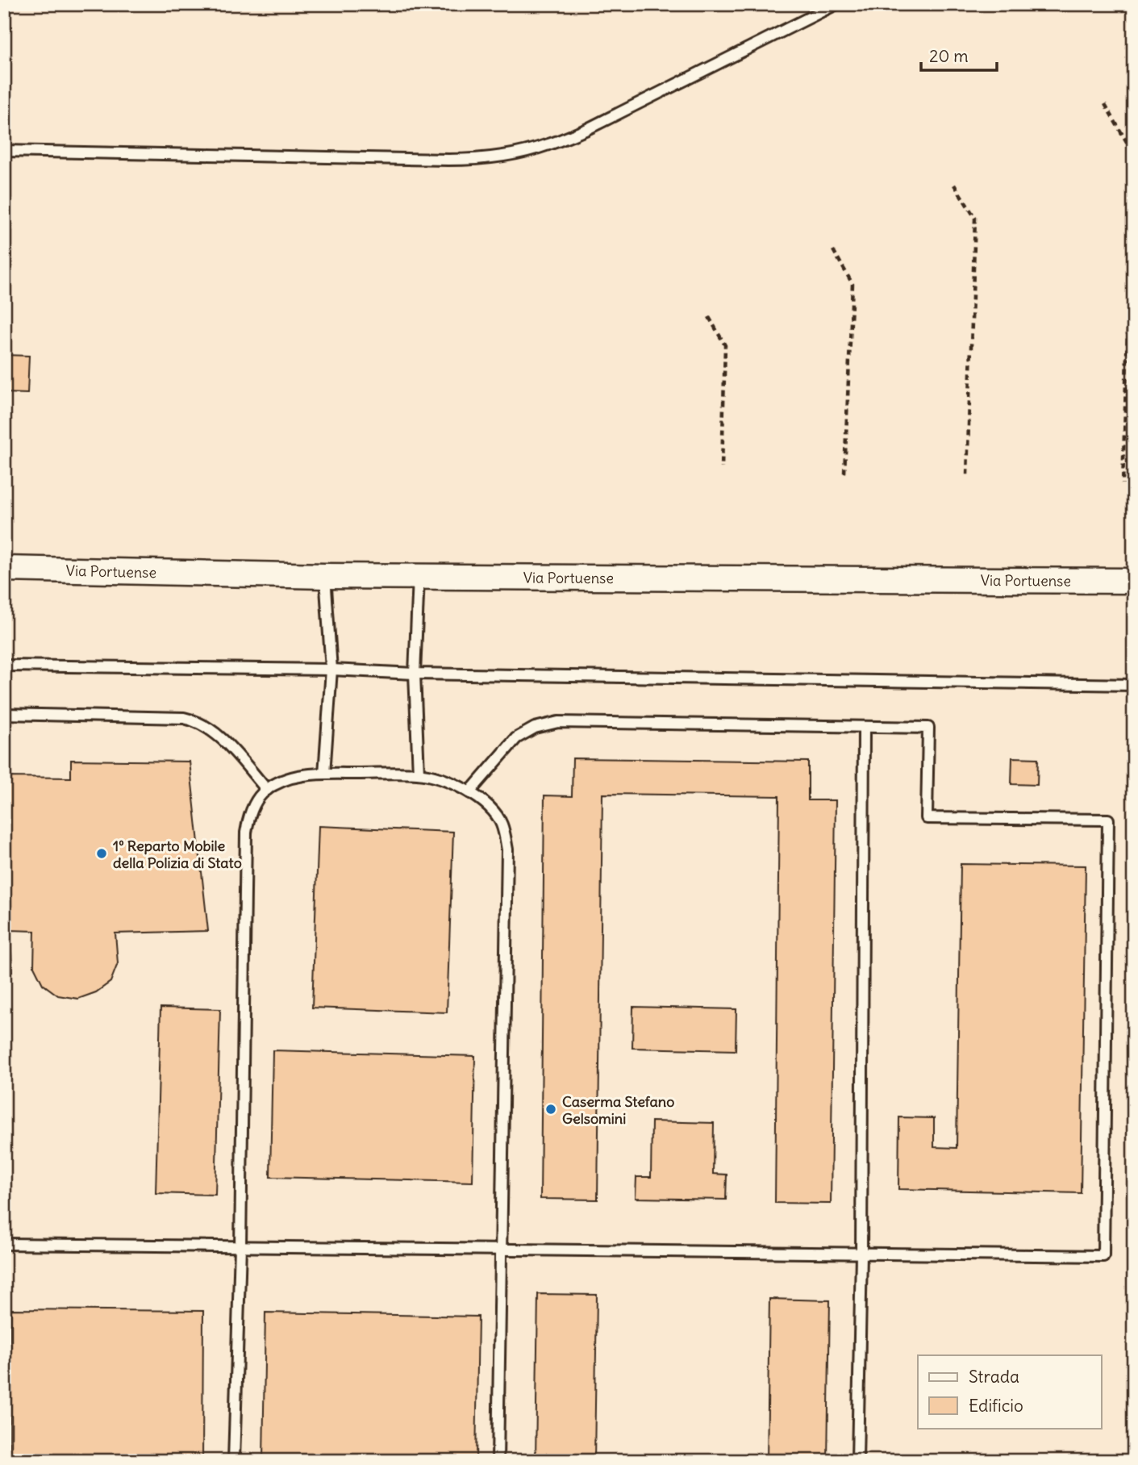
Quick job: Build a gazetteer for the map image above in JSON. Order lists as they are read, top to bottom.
{
  "streets": {
    "street": ["Via Portuense"]
  },
  "places": ["1º Reparto Mobile della Polizia di Stato", "Caserma Stefano Gelsomini"],
  "legend": ["Strada", "Edificio"],
  "scale_bar": "20 m"
}
